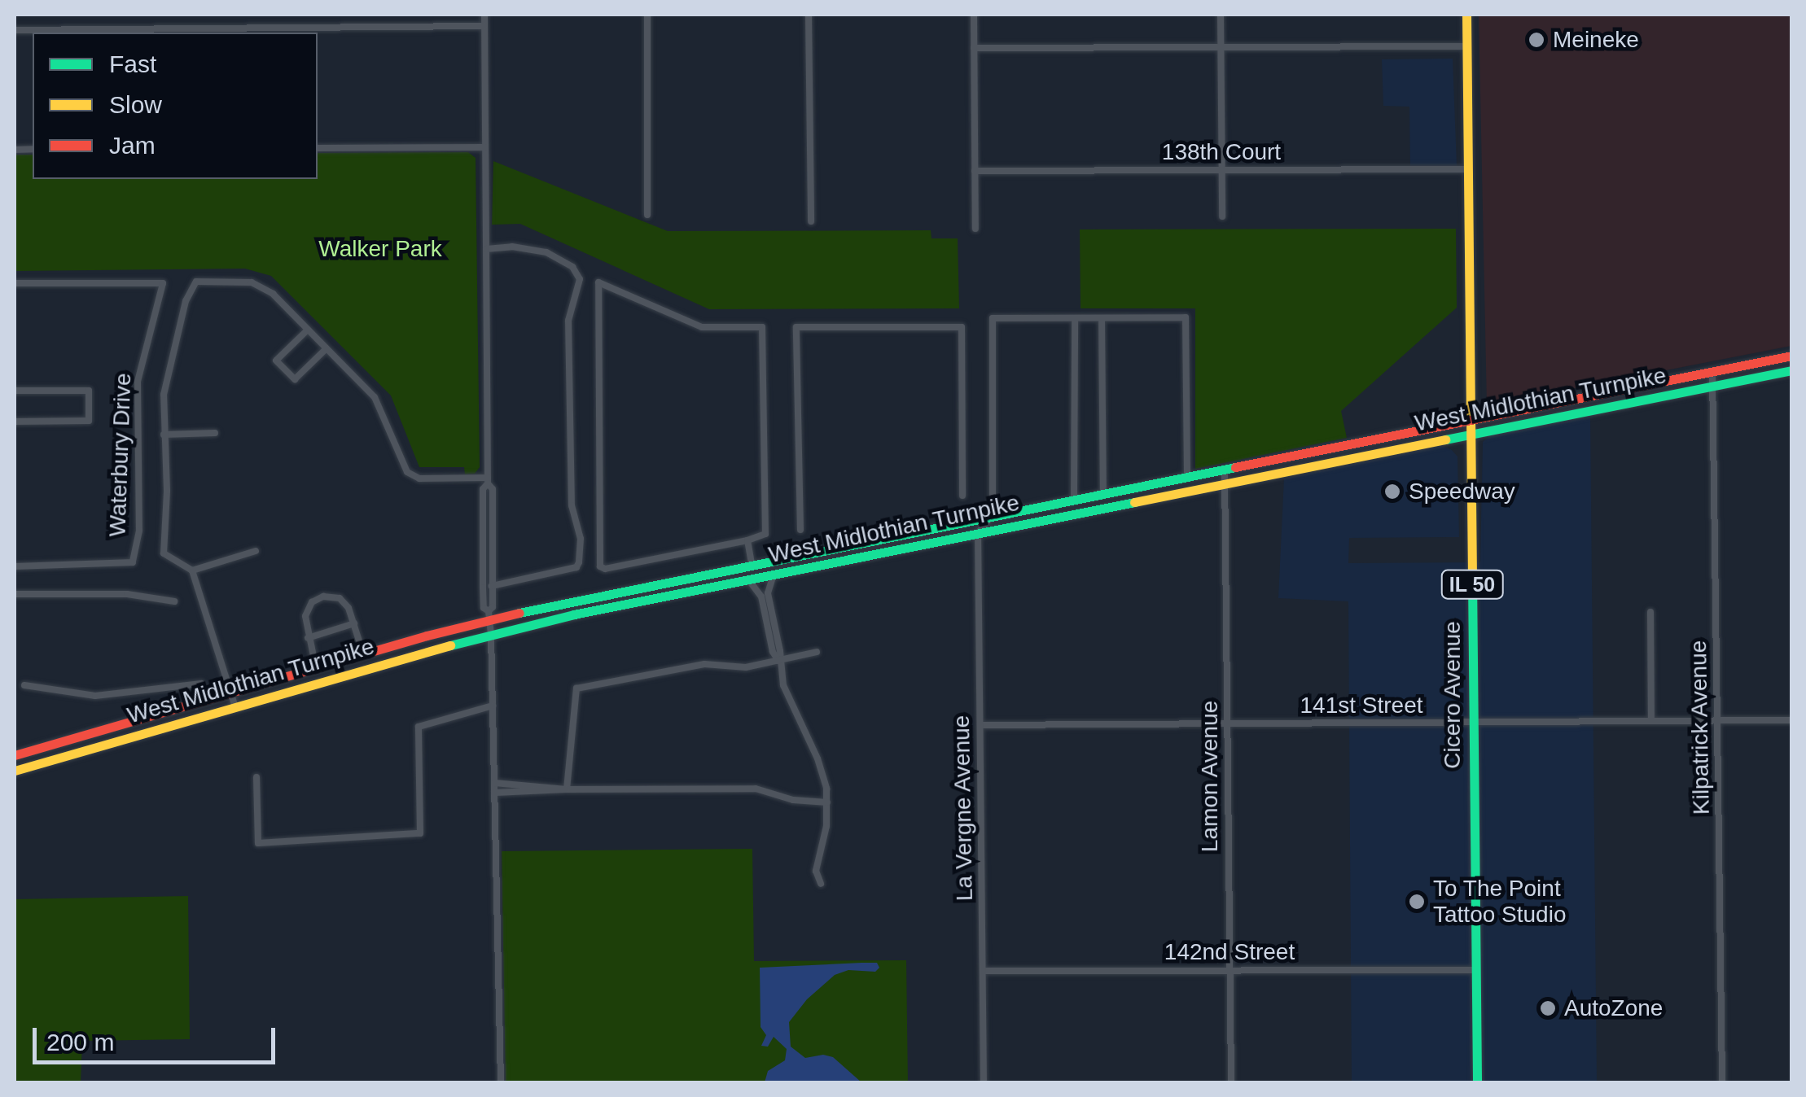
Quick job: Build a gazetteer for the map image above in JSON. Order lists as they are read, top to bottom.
{
  "streets": {
    "main road": ["West Midlothian Turnpike", "IL 50", "Cicero Avenue"],
    "street": [
      "138th Court",
      "Waterbury Drive",
      "141st Street",
      "Kilpatrick Avenue",
      "Lamon Avenue",
      "La Vergne Avenue",
      "142nd Street"
    ]
  },
  "crossings": [
    ["138th Court", "Cicero Avenue"],
    ["West Midlothian Turnpike", "Cicero Avenue"],
    ["West Midlothian Turnpike", "Kilpatrick Avenue"],
    ["West Midlothian Turnpike", "Lamon Avenue"],
    ["West Midlothian Turnpike", "La Vergne Avenue"],
    ["Cicero Avenue", "141st Street"],
    ["Cicero Avenue", "142nd Street"],
    ["141st Street", "Kilpatrick Avenue"],
    ["141st Street", "Lamon Avenue"],
    ["141st Street", "La Vergne Avenue"],
    ["Lamon Avenue", "142nd Street"],
    ["La Vergne Avenue", "142nd Street"]
  ],
  "parks": ["Walker Park"],
  "places": [
    "Meineke",
    "Speedway",
    "To The Point Tattoo Studio",
    "AutoZone"
  ],
  "legend": ["Fast", "Slow", "Jam"],
  "scale_bar": "200 m"
}
